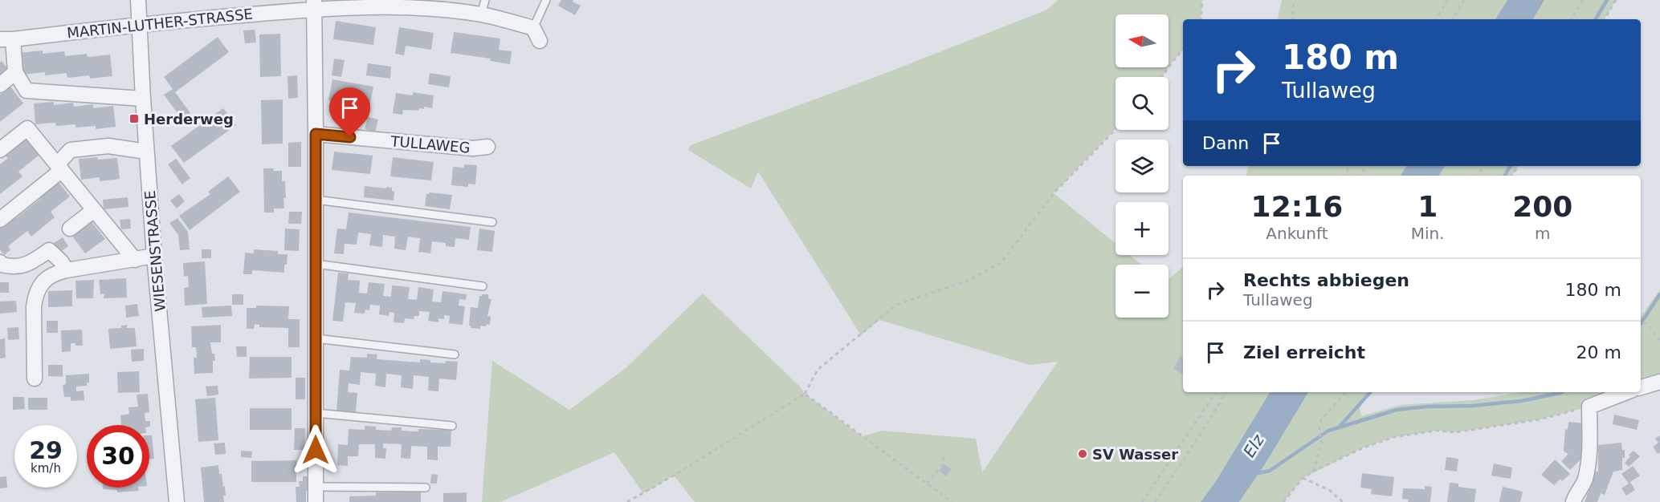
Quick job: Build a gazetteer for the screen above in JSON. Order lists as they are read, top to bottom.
{
  "streets": {
    "street": ["MARTIN-LUTHER-STRASSE", "TULLAWEG", "WIESENSTRASSE"]
  },
  "crossings": [
    ["MARTIN-LUTHER-STRASSE", "WIESENSTRASSE"]
  ],
  "water": ["Elz"],
  "places": {
    "transit": ["Herderweg"],
    "other": ["SV Wasser"]
  },
  "north": "left",
  "page": {
    "map_buttons": ["+", "−"],
    "turn": ["180 m", "Tullaweg"],
    "then": "Dann",
    "eta": [
      "12:16",
      "Ankunft",
      "1",
      "Min.",
      "200",
      "m"
    ],
    "list": [
      {
        "name": "Rechts abbiegen",
        "note": "Tullaweg",
        "value": "180 m"
      },
      {
        "name": "Ziel erreicht",
        "value": "20 m"
      }
    ],
    "speed": "29 km/h",
    "limit": "30"
  }
}
